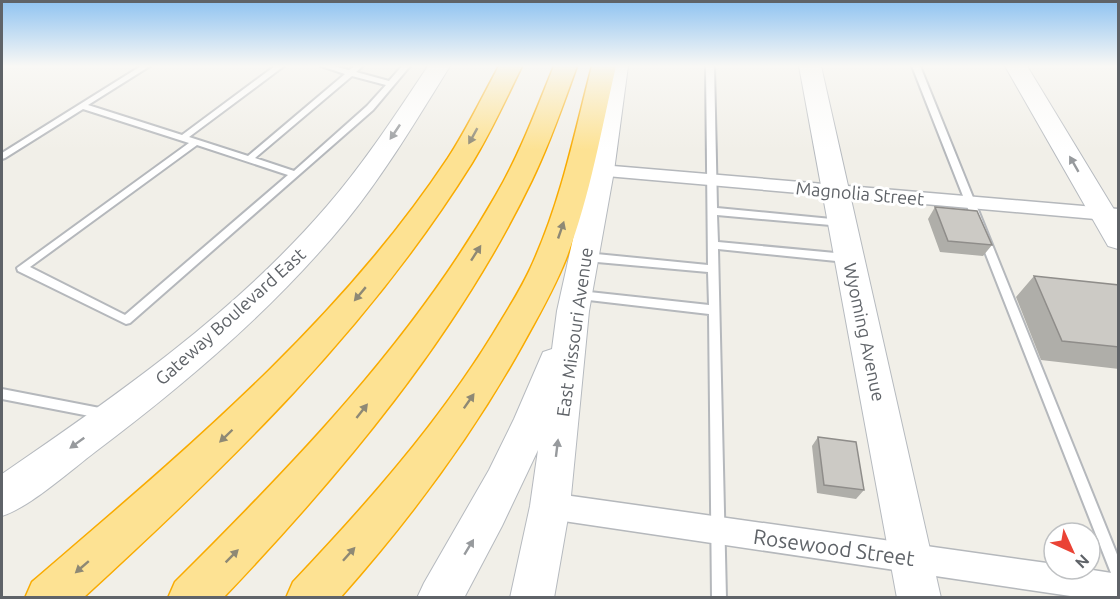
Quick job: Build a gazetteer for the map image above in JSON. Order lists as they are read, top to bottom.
{
  "streets": {
    "main road": ["Gateway Boulevard East", "East Missouri Avenue", "Wyoming Avenue"],
    "street": ["Magnolia Street", "Rosewood Street"]
  },
  "crossings": [
    ["Magnolia Street", "East Missouri Avenue"],
    ["Magnolia Street", "Wyoming Avenue"],
    ["East Missouri Avenue", "Rosewood Street"],
    ["Wyoming Avenue", "Rosewood Street"]
  ],
  "one_way": ["Gateway Boulevard East"],
  "north": "bottom right"
}
